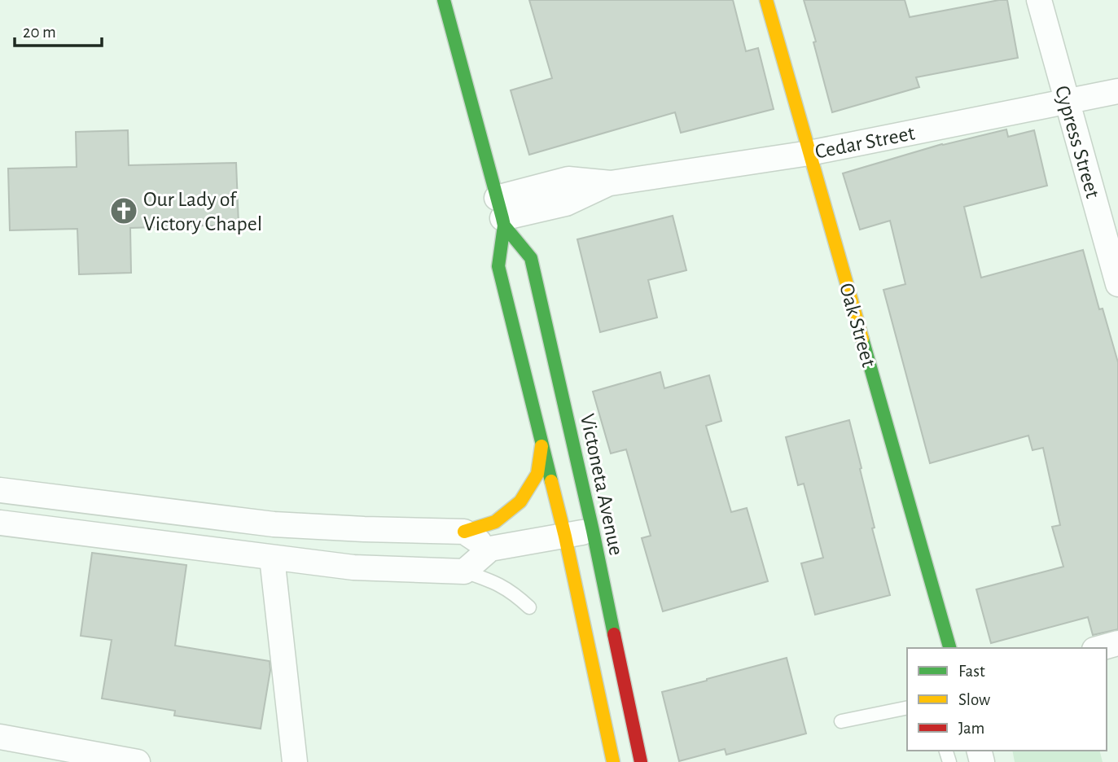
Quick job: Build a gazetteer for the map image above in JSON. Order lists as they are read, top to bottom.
{
  "streets": {
    "main road": ["Oak Street", "Victoneta Avenue"],
    "street": ["Cedar Street", "Cypress Street"]
  },
  "crossings": [
    ["Cedar Street", "Cypress Street"],
    ["Cedar Street", "Oak Street"],
    ["Cedar Street", "Victoneta Avenue"]
  ],
  "places": {
    "church": ["Our Lady of Victory Chapel"]
  },
  "legend": ["Fast", "Slow", "Jam"],
  "scale_bar": "20 m"
}
